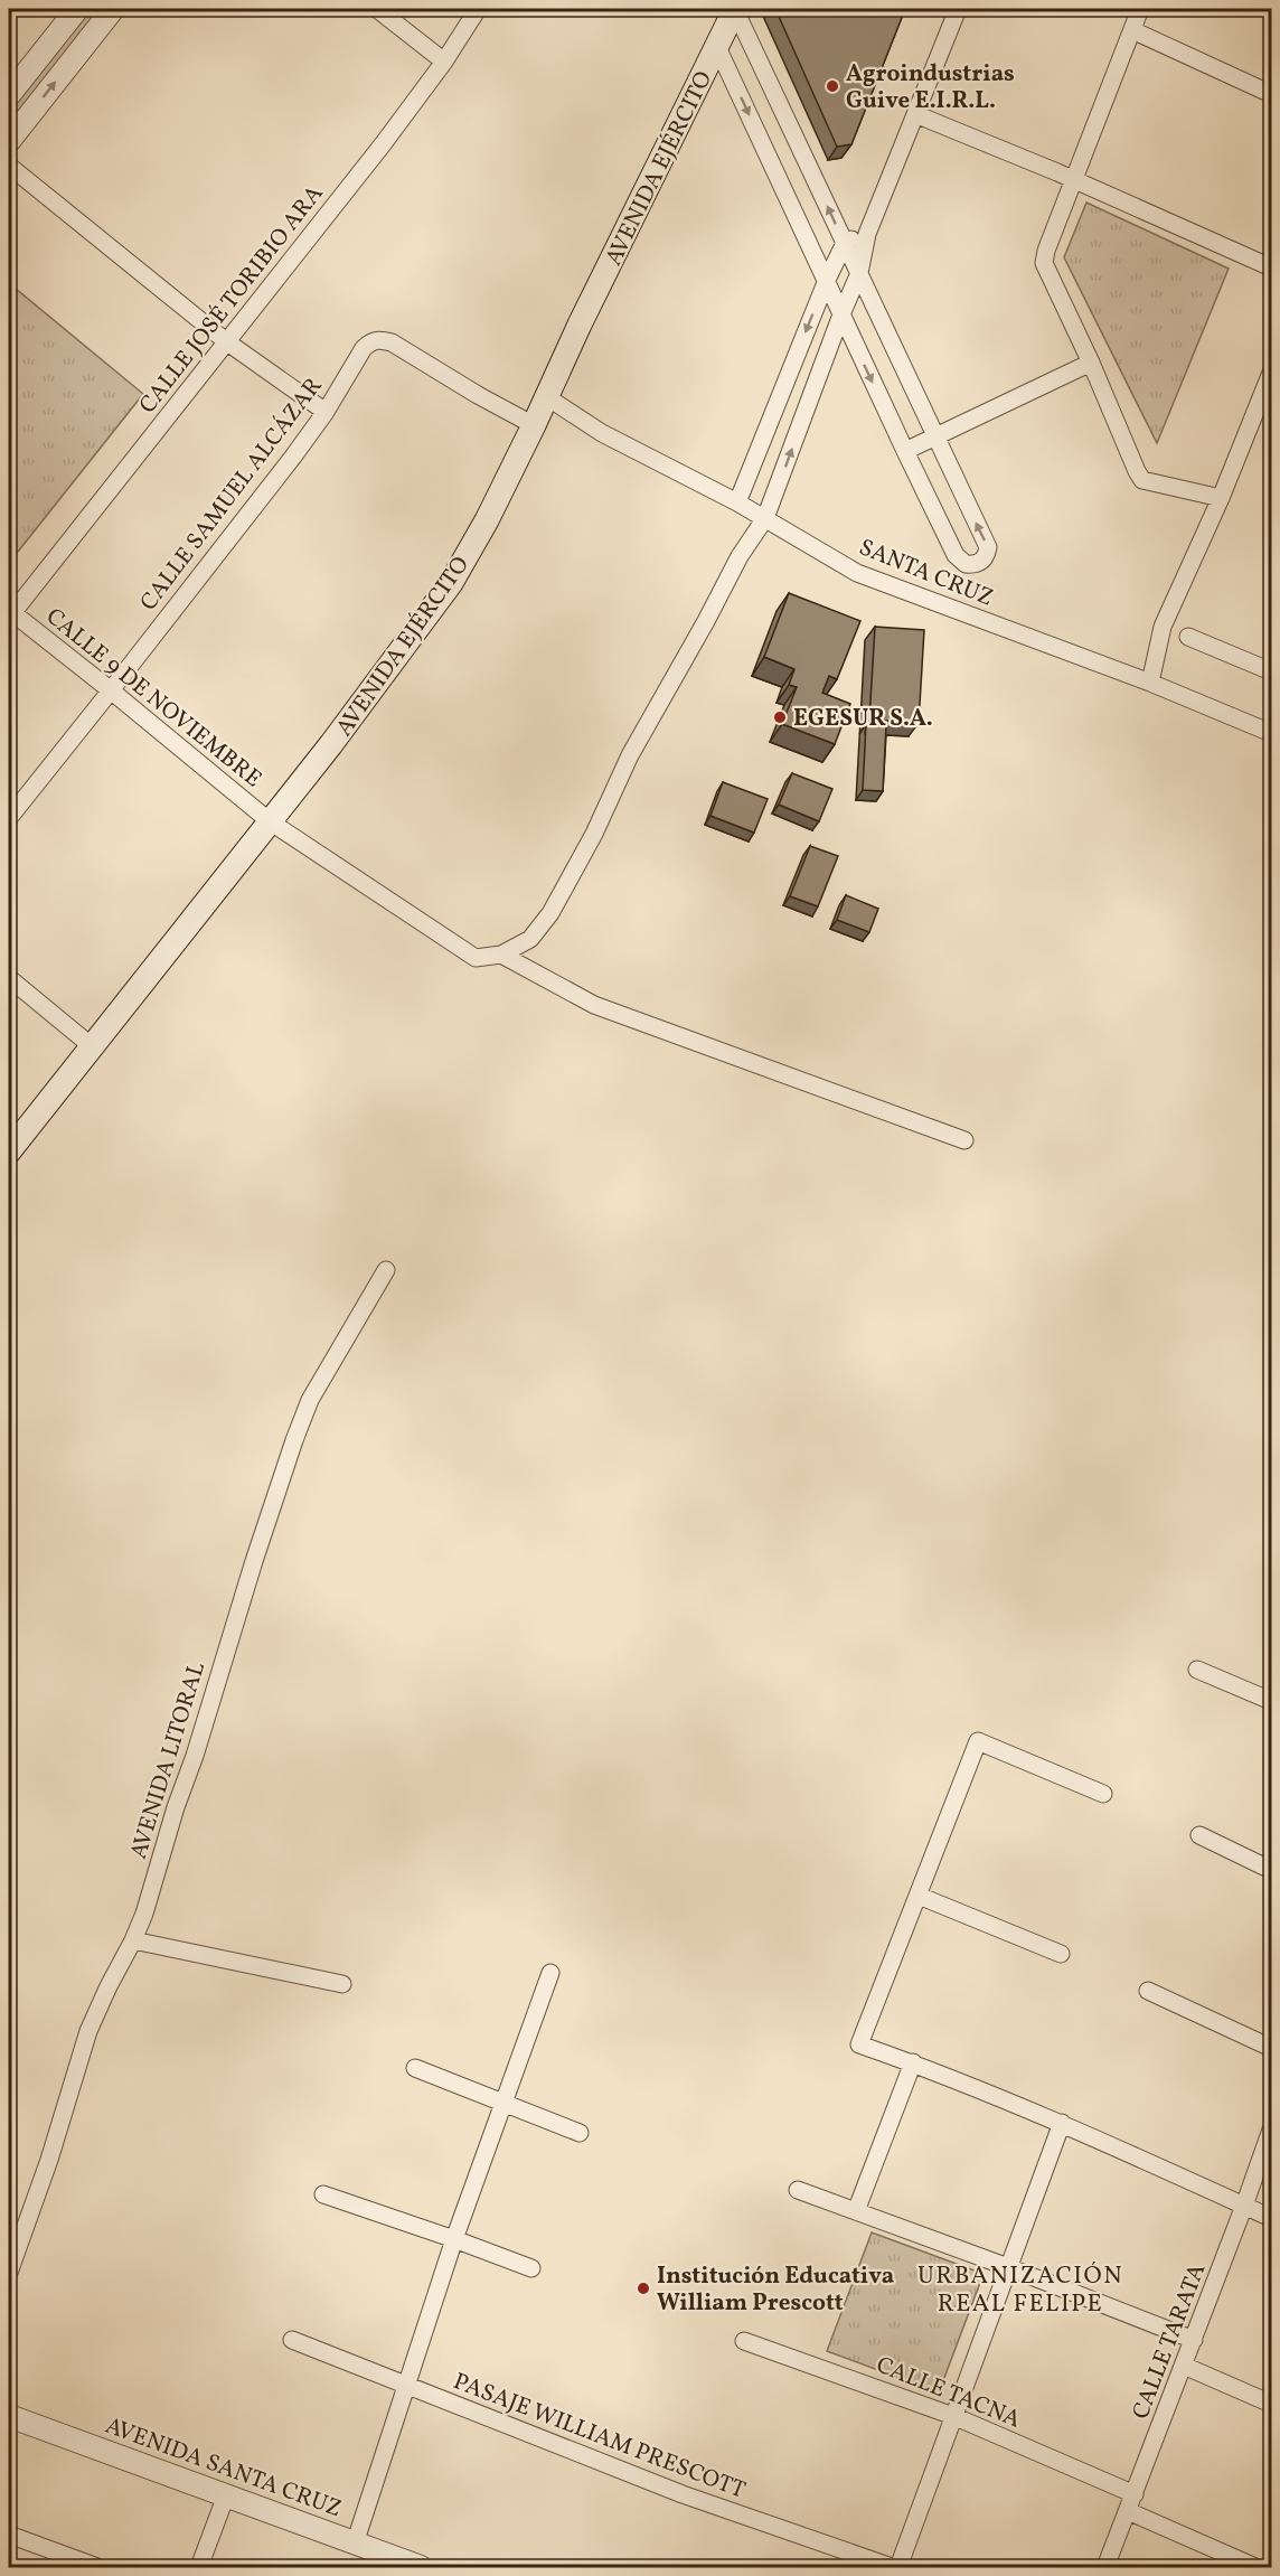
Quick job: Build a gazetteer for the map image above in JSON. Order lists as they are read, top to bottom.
{
  "streets": {
    "main road": ["AVENIDA EJÉRCITO"],
    "street": [
      "CALLE JOSÉ TORIBIO ARA",
      "CALLE SAMUEL ALCÁZAR",
      "SANTA CRUZ",
      "CALLE 9 DE NOVIEMBRE",
      "AVENIDA LITORAL",
      "CALLE TARATA",
      "CALLE TACNA",
      "PASAJE WILLIAM PRESCOTT",
      "AVENIDA SANTA CRUZ"
    ]
  },
  "crossings": [
    ["AVENIDA EJÉRCITO", "CALLE SAMUEL ALCÁZAR"],
    ["AVENIDA EJÉRCITO", "SANTA CRUZ"],
    ["AVENIDA EJÉRCITO", "CALLE 9 DE NOVIEMBRE"],
    ["CALLE JOSÉ TORIBIO ARA", "CALLE 9 DE NOVIEMBRE"],
    ["CALLE SAMUEL ALCÁZAR", "CALLE 9 DE NOVIEMBRE"],
    ["CALLE TARATA", "CALLE TACNA"]
  ],
  "districts": ["URBANIZACIÓN REAL FELIPE"],
  "places": ["Agroindustrias Guive E.I.R.L.", "EGESUR S.A.", "Institución Educativa William Prescott"]
}
